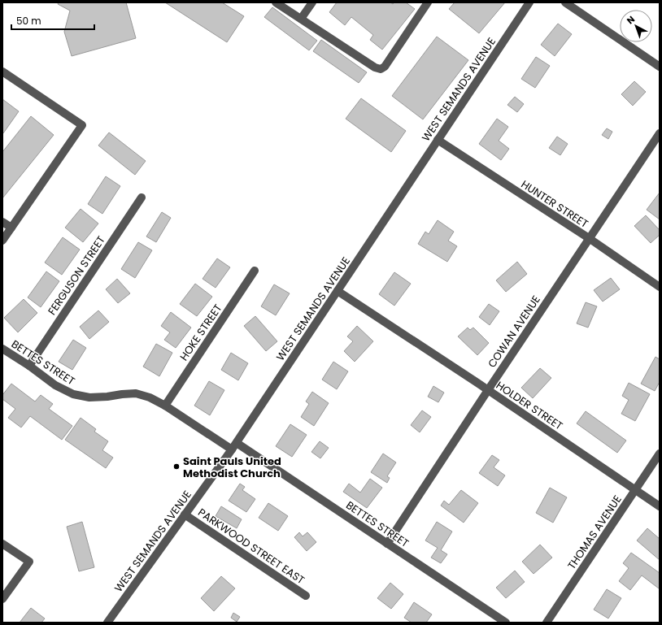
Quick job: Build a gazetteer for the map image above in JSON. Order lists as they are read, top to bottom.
{
  "streets": {
    "street": [
      "WEST SEMANDS AVENUE",
      "HUNTER STREET",
      "FERGUSON STREET",
      "COWAN AVENUE",
      "HOKE STREET",
      "BETTES STREET",
      "HOLDER STREET",
      "THOMAS AVENUE",
      "PARKWOOD STREET EAST"
    ]
  },
  "crossings": [
    ["WEST SEMANDS AVENUE", "HUNTER STREET"],
    ["WEST SEMANDS AVENUE", "BETTES STREET"],
    ["WEST SEMANDS AVENUE", "HOLDER STREET"],
    ["WEST SEMANDS AVENUE", "PARKWOOD STREET EAST"],
    ["HUNTER STREET", "COWAN AVENUE"],
    ["FERGUSON STREET", "BETTES STREET"],
    ["COWAN AVENUE", "BETTES STREET"],
    ["COWAN AVENUE", "HOLDER STREET"],
    ["HOKE STREET", "BETTES STREET"],
    ["HOLDER STREET", "THOMAS AVENUE"]
  ],
  "places": ["Saint Pauls United Methodist Church"],
  "scale_bar": "50 m",
  "north": "top left"
}
